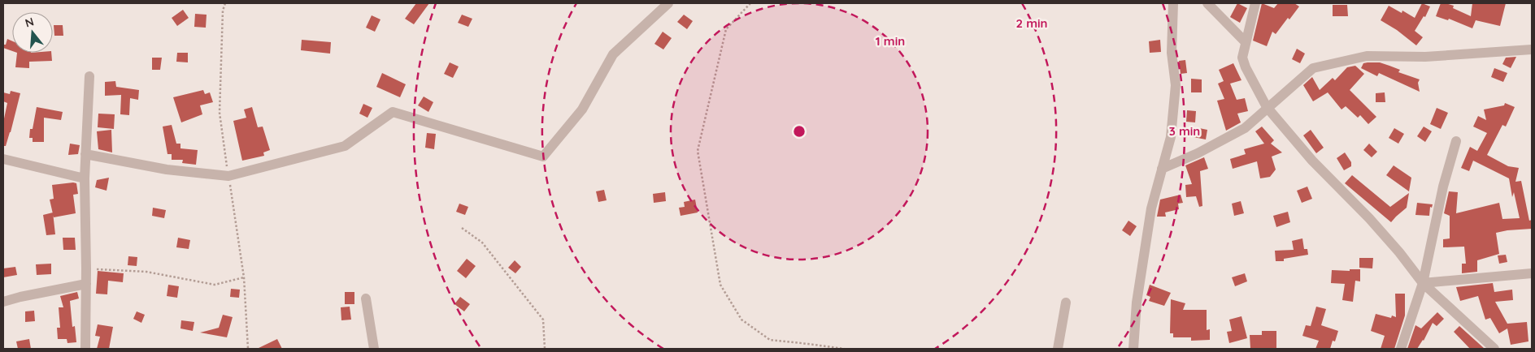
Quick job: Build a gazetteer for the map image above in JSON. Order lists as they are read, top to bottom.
{
  "north": "top",
  "rings": ["2 min", "1 min", "3 min"]
}
